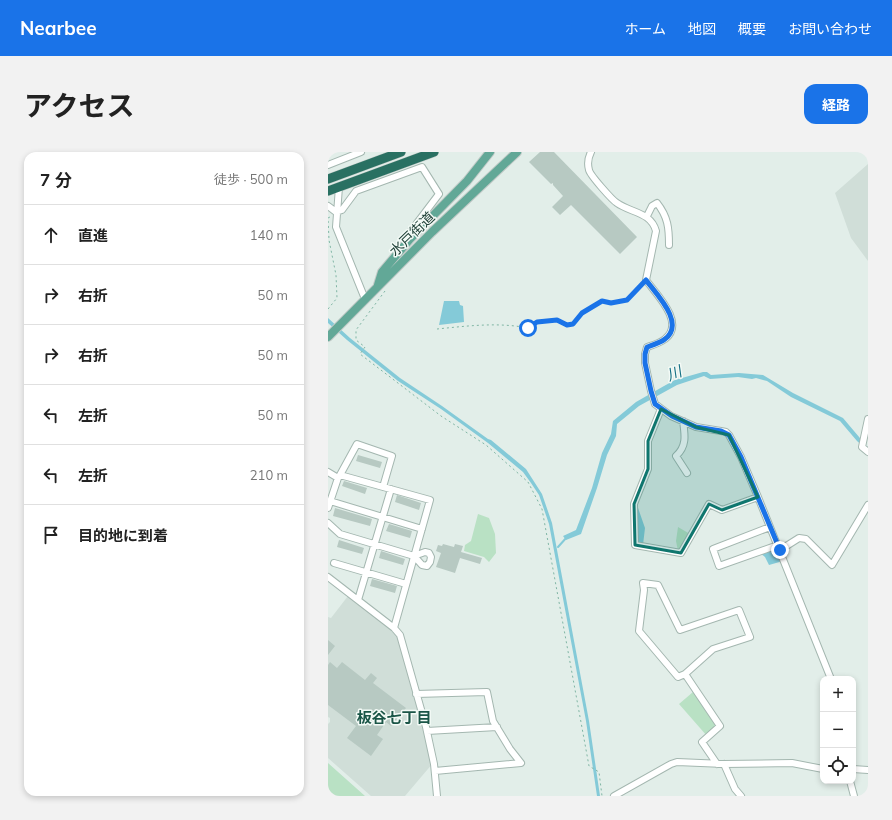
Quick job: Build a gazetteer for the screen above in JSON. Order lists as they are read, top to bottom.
{
  "streets": {
    "main road": ["水戸街道"]
  },
  "districts": ["板谷七丁目"],
  "water": ["川"],
  "page": {
    "header": "Nearbee",
    "nav": [
      "ホーム",
      "地図",
      "概要",
      "お問い合わせ"
    ],
    "title": "アクセス",
    "buttons": "経路",
    "heading": ["7 分", "徒歩 · 500 m"],
    "list": [
      ["直進", "140 m"],
      ["右折", "50 m"],
      ["右折", "50 m"],
      ["左折", "50 m"],
      ["左折", "210 m"],
      "目的地に到着"
    ],
    "map_buttons": ["+", "−"]
  }
}
